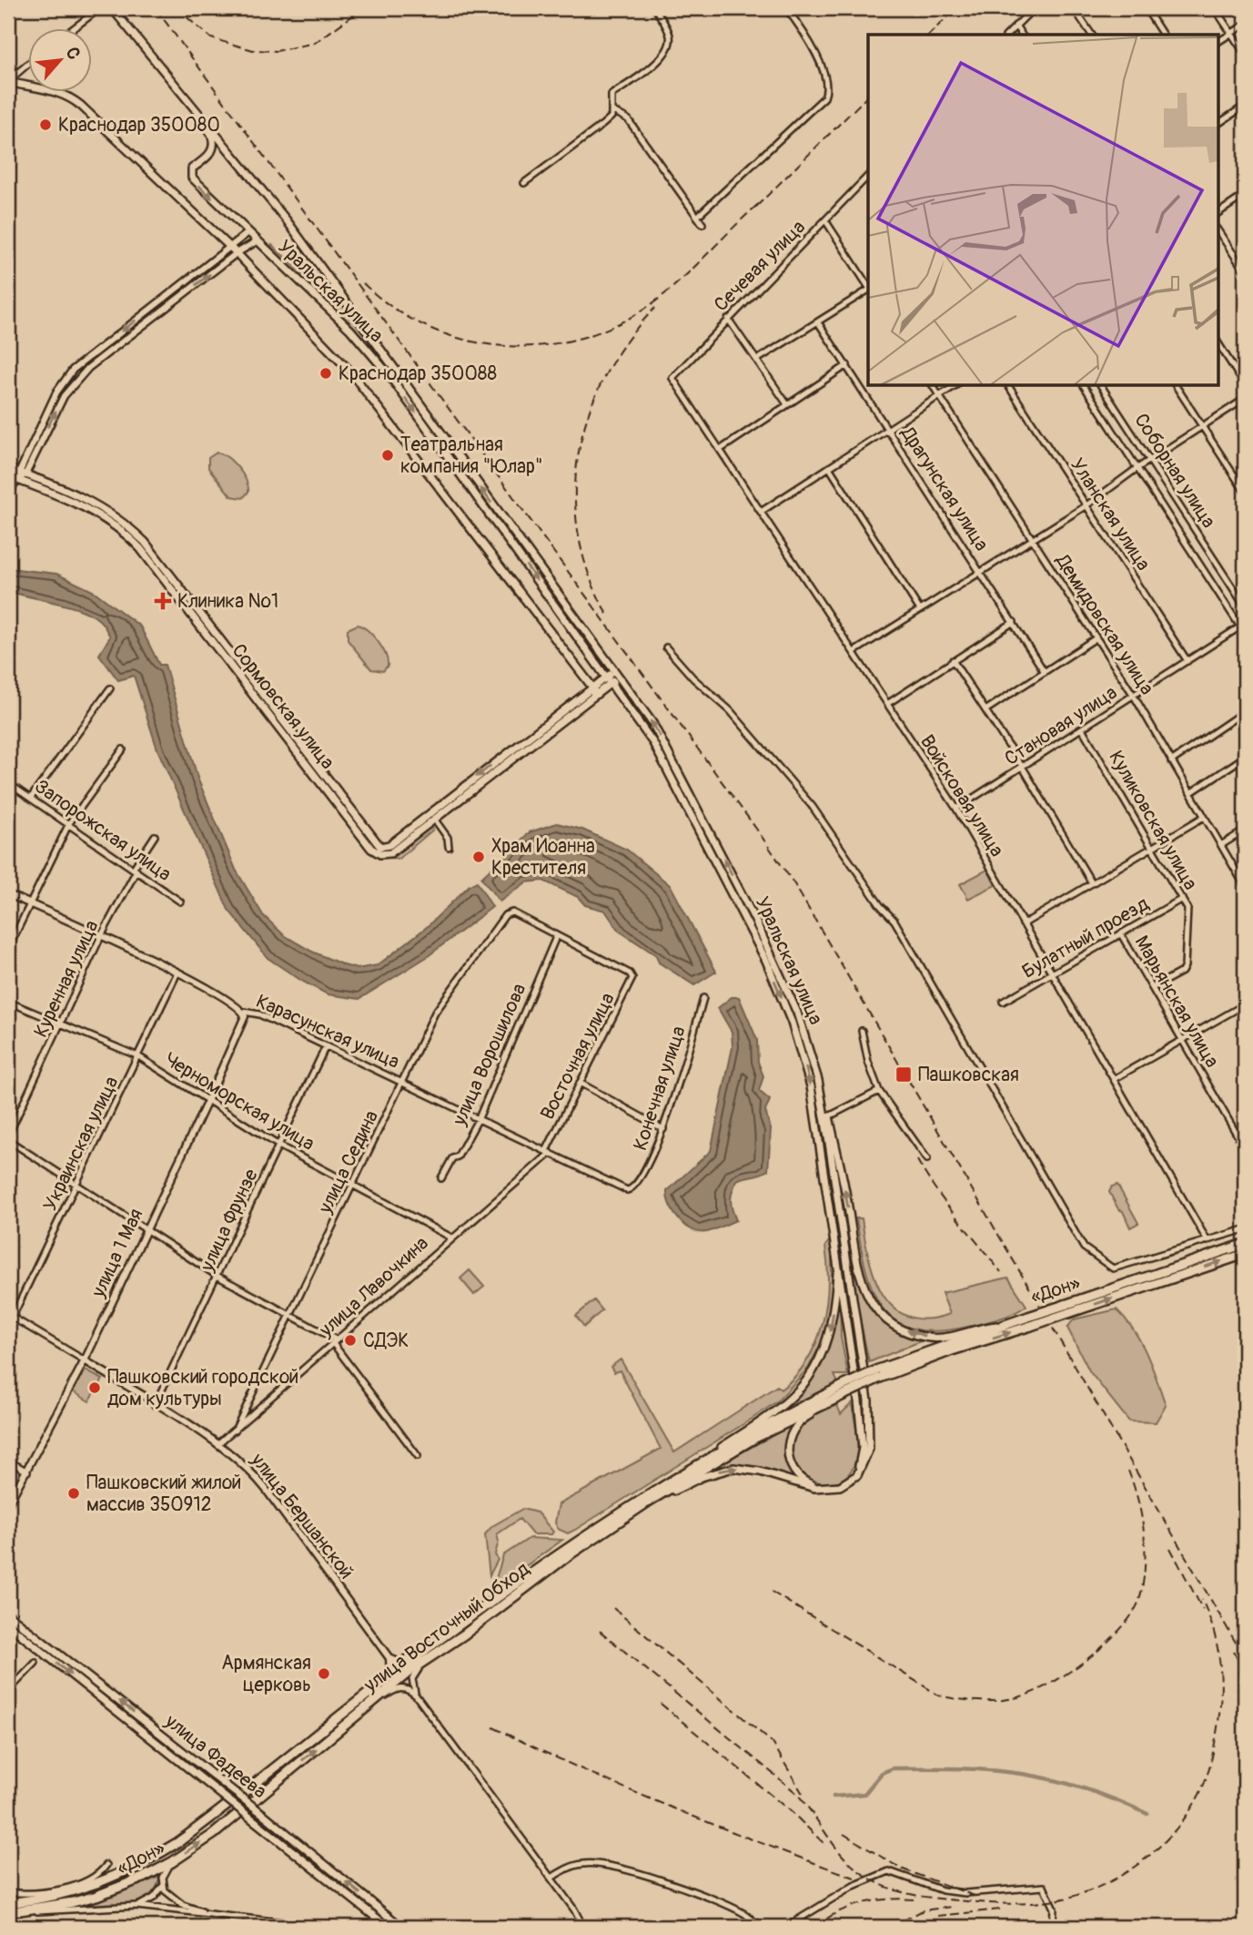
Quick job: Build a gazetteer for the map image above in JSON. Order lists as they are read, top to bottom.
{
  "streets": {
    "highway": ["«Дон»", "улица Восточный Обход"],
    "main road": ["Уральская улица", "Сормовская улица", "улица Фадеева"],
    "street": [
      "Сечевая улица",
      "Соборная улица",
      "Драгунская улица",
      "Уланская улица",
      "Демидовская улица",
      "Становая улица",
      "Войсковая улица",
      "Куликовская улица",
      "Запорожская улица",
      "Булатный проезд",
      "Куренная улица",
      "Марьянская улица",
      "Карасунская улица",
      "улица Ворошилова",
      "Восточная улица",
      "Конечная улица",
      "Черноморская улица",
      "Украинская улица",
      "улица Седина",
      "улица Фрунзе",
      "улица 1 Мая",
      "улица Лавочкина",
      "улица Бершанской"
    ]
  },
  "crossings": [
    ["Сечевая улица", "Войсковая улица"],
    ["Уральская улица", "улица Восточный Обход"],
    ["Уланская улица", "Становая улица"],
    ["Демидовская улица", "Становая улица"],
    ["Становая улица", "Войсковая улица"],
    ["Становая улица", "Куликовская улица"],
    ["Войсковая улица", "Булатный проезд"],
    ["Куликовская улица", "Булатный проезд"],
    ["Куликовская улица", "Марьянская улица"],
    ["Запорожская улица", "Куренная улица"],
    ["Булатный проезд", "Марьянская улица"],
    ["Куренная улица", "Карасунская улица"],
    ["Куренная улица", "Черноморская улица"],
    ["Карасунская улица", "улица Ворошилова"],
    ["Карасунская улица", "Восточная улица"],
    ["Карасунская улица", "Конечная улица"],
    ["Карасунская улица", "Украинская улица"],
    ["Карасунская улица", "улица Седина"],
    ["Карасунская улица", "улица Фрунзе"],
    ["Карасунская улица", "улица 1 Мая"],
    ["Карасунская улица", "улица Лавочкина"],
    ["улица Ворошилова", "Восточная улица"],
    ["улица Ворошилова", "улица Седина"],
    ["Восточная улица", "улица Седина"],
    ["Восточная улица", "улица Лавочкина"],
    ["Черноморская улица", "Украинская улица"],
    ["Черноморская улица", "улица Седина"],
    ["Черноморская улица", "улица Фрунзе"],
    ["Черноморская улица", "улица 1 Мая"],
    ["Черноморская улица", "улица Лавочкина"],
    ["Украинская улица", "улица Бершанской"],
    ["улица Седина", "улица Лавочкина"],
    ["улица Фрунзе", "улица Бершанской"],
    ["улица 1 Мая", "улица Бершанской"],
    ["улица Лавочкина", "улица Бершанской"],
    ["«Дон»", "улица Восточный Обход"]
  ],
  "places": {
    "other": [
      "Краснодар 350080",
      "Краснодар 350088",
      "Театральная компания \"Юлар\"",
      "Храм Иоанна Крестителя",
      "СДЭК",
      "Пашковский городской дом культуры",
      "Пашковский жилой массив 350912",
      "Армянская церковь"
    ],
    "health": ["Клиника №1"],
    "transit": ["Пашковская"]
  },
  "north": "top right"
}
